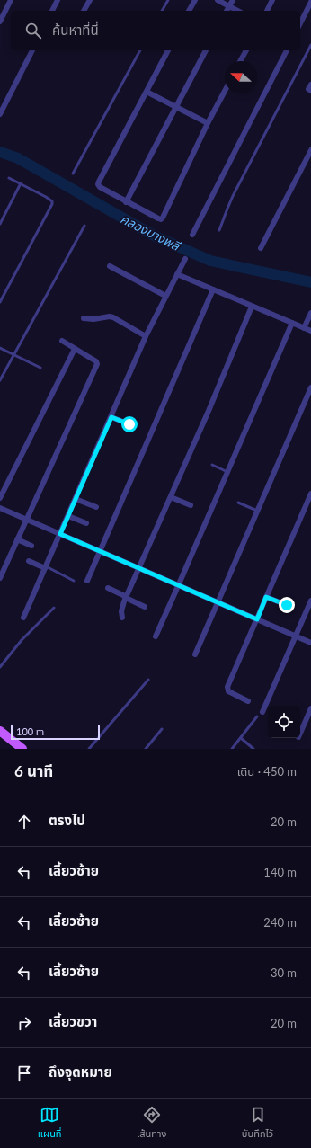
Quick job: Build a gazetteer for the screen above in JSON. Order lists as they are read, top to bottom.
{
  "water": ["คลองบางพลี"],
  "scale_bar": "100 m",
  "north": "left",
  "page": {
    "search": "ค้นหาที่นี่",
    "scale": "100 m",
    "heading": ["6 นาที", "เดิน · 450 m"],
    "list": [
      ["ตรงไป", "20 m"],
      ["เลี้ยวซ้าย", "140 m"],
      ["เลี้ยวซ้าย", "240 m"],
      ["เลี้ยวซ้าย", "30 m"],
      ["เลี้ยวขวา", "20 m"],
      "ถึงจุดหมาย"
    ],
    "nav": ["แผนที่", "เส้นทาง", "บันทึกไว้"]
  }
}
